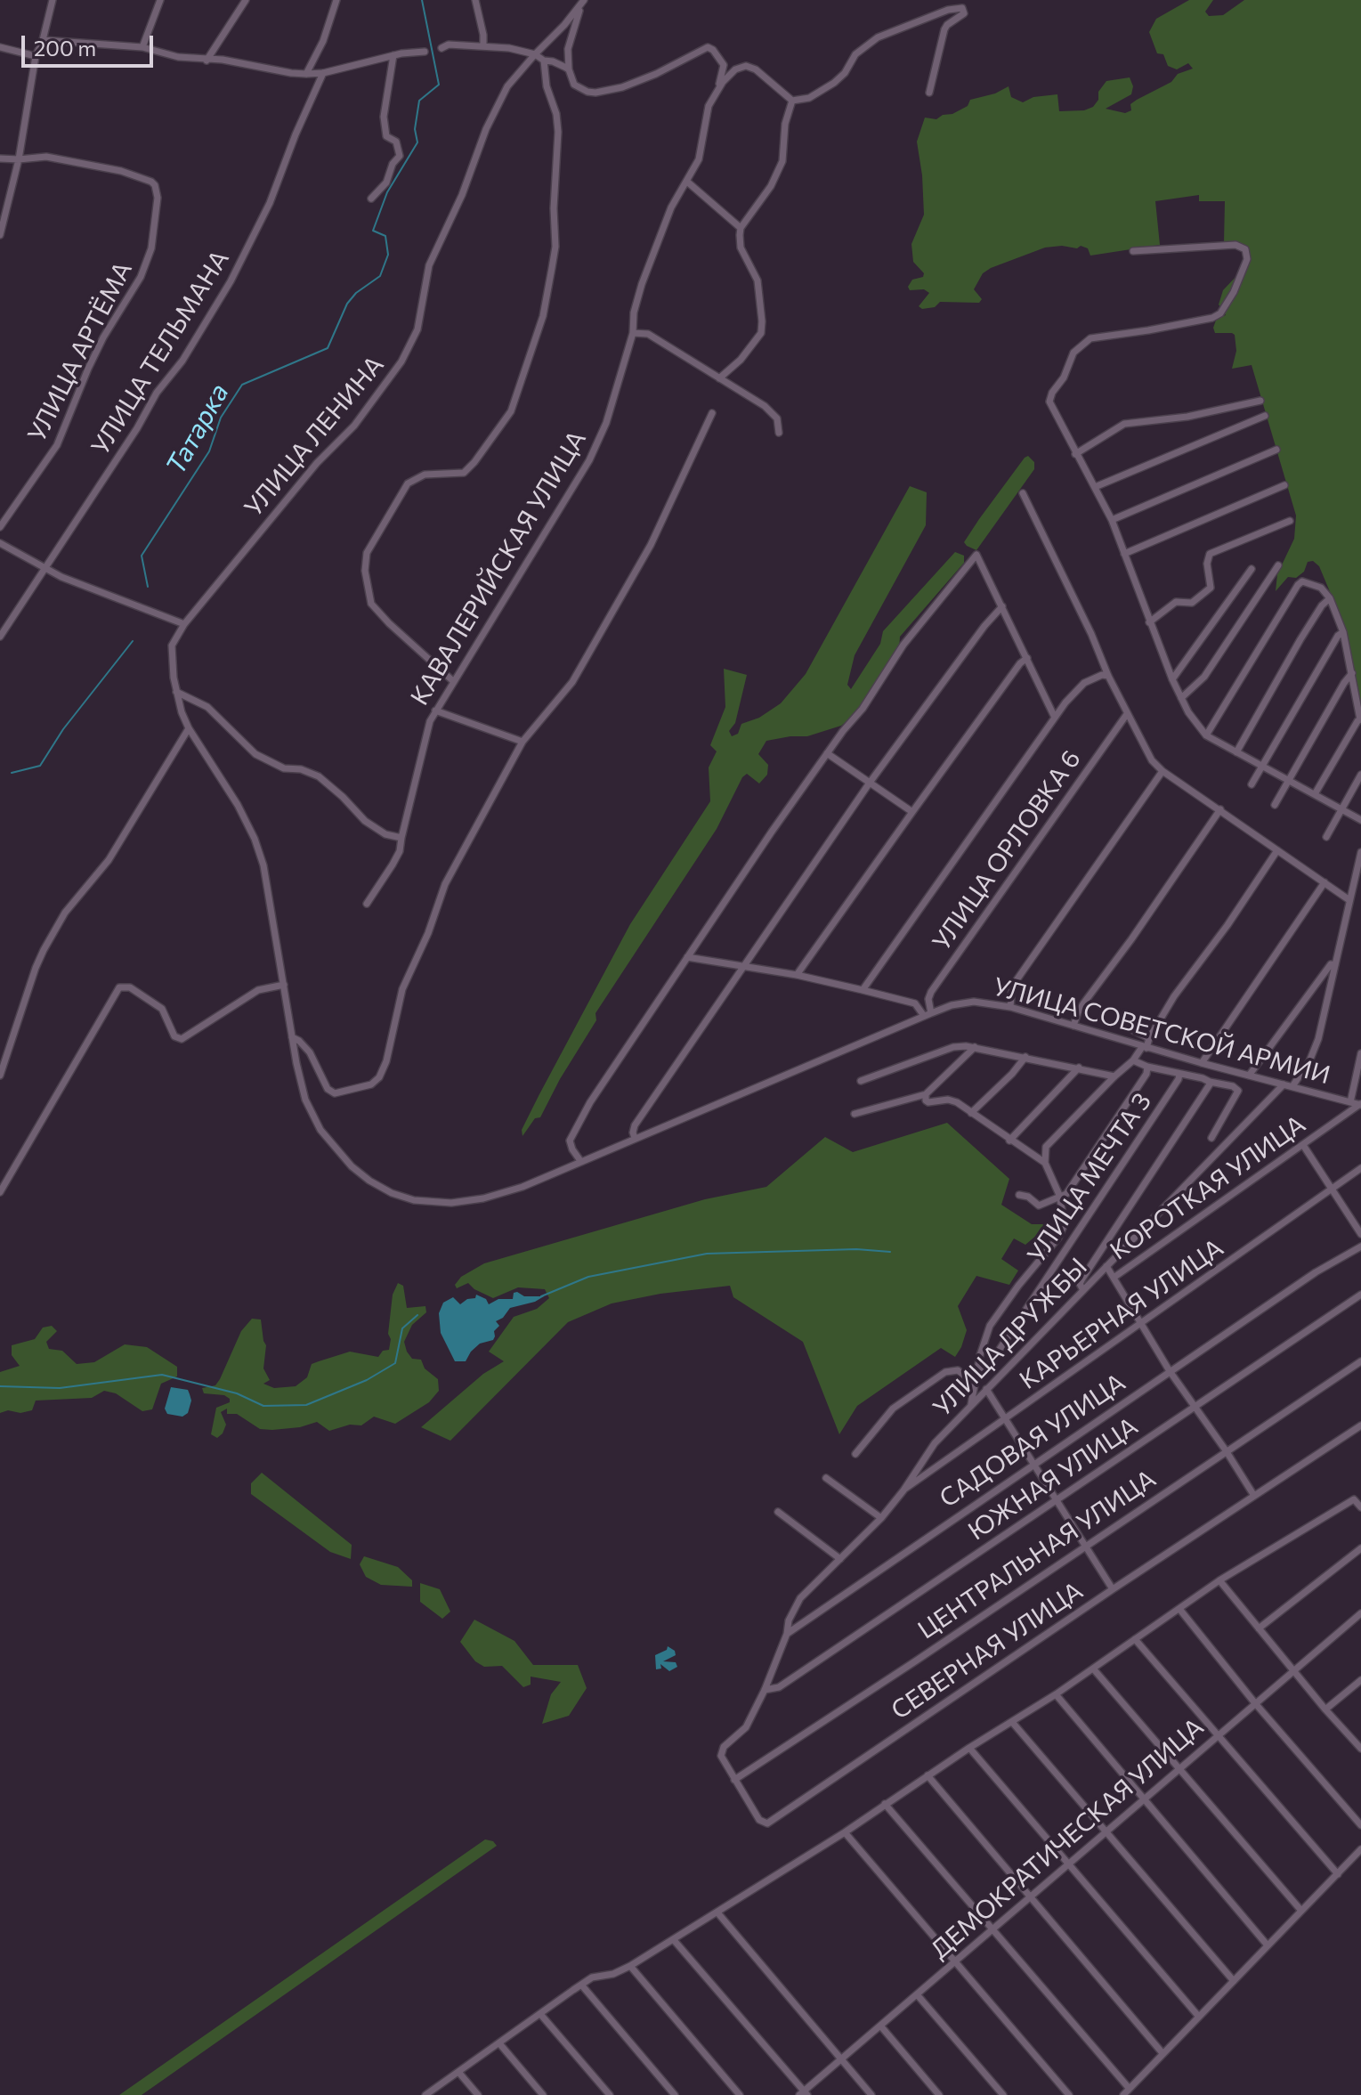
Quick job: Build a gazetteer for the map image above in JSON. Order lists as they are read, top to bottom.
{
  "streets": {
    "street": [
      "УЛИЦА АРТЁМА",
      "УЛИЦА ТЕЛЬМАНА",
      "УЛИЦА ЛЕНИНА",
      "КАВАЛЕРИЙСКАЯ УЛИЦА",
      "УЛИЦА ОРЛОВКА 6",
      "УЛИЦА СОВЕТСКОЙ АРМИИ",
      "УЛИЦА МЕЧТА 3",
      "КОРОТКАЯ УЛИЦА",
      "КАРЬЕРНАЯ УЛИЦА",
      "УЛИЦА ДРУЖБЫ",
      "САДОВАЯ УЛИЦА",
      "ЮЖНАЯ УЛИЦА",
      "ЦЕНТРАЛЬНАЯ УЛИЦА",
      "СЕВЕРНАЯ УЛИЦА",
      "ДЕМОКРАТИЧЕСКАЯ УЛИЦА"
    ]
  },
  "crossings": [
    ["УЛИЦА ЛЕНИНА", "УЛИЦА СОВЕТСКОЙ АРМИИ"],
    ["УЛИЦА СОВЕТСКОЙ АРМИИ", "КОРОТКАЯ УЛИЦА"],
    ["УЛИЦА СОВЕТСКОЙ АРМИИ", "УЛИЦА ДРУЖБЫ"],
    ["КАРЬЕРНАЯ УЛИЦА", "УЛИЦА ДРУЖБЫ"],
    ["УЛИЦА ДРУЖБЫ", "САДОВАЯ УЛИЦА"],
    ["ЮЖНАЯ УЛИЦА", "СЕВЕРНАЯ УЛИЦА"],
    ["ЦЕНТРАЛЬНАЯ УЛИЦА", "СЕВЕРНАЯ УЛИЦА"]
  ],
  "water": ["Татарка"],
  "scale_bar": "200 m"
}
